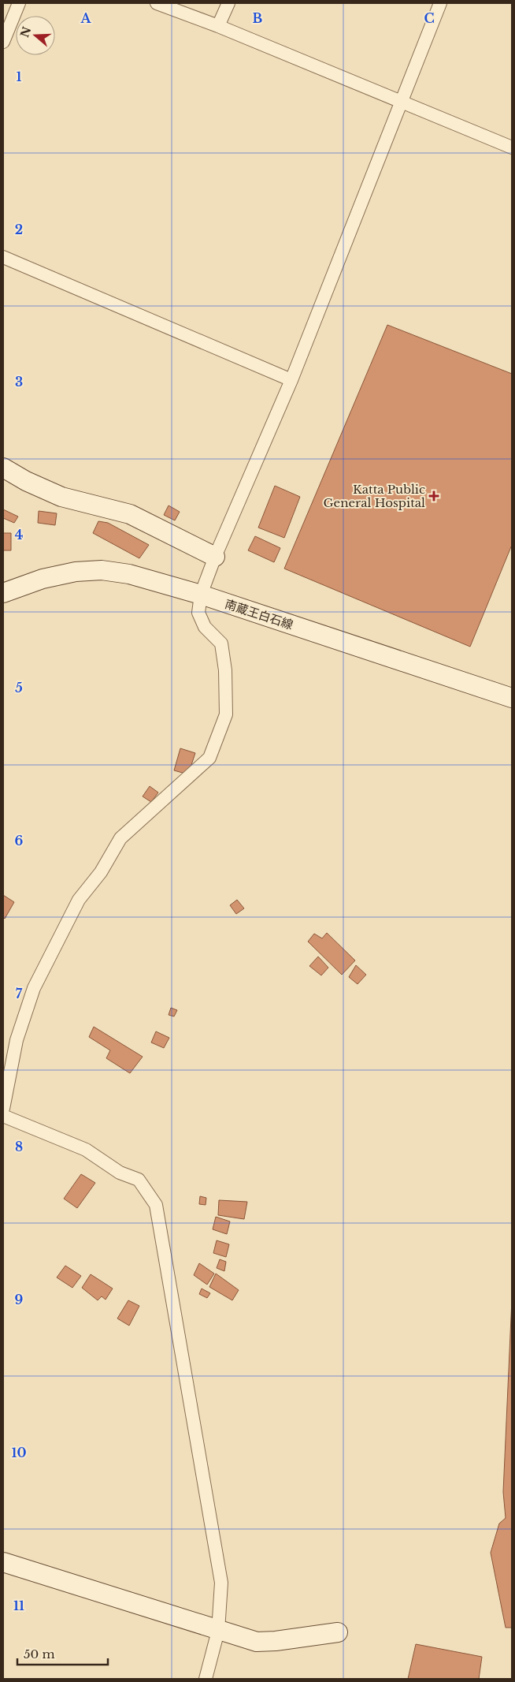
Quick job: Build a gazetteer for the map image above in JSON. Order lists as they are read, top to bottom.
{
  "streets": {
    "street": ["南蔵王白石線"]
  },
  "places": {
    "health": ["Katta Public General Hospital"]
  },
  "scale_bar": "50 m",
  "north": "left",
  "grid": {
    "columns": ["A", "B", "C"],
    "rows": [
      "1",
      "2",
      "3",
      "4",
      "5",
      "6",
      "7",
      "8",
      "9",
      "10",
      "11"
    ]
  }
}
